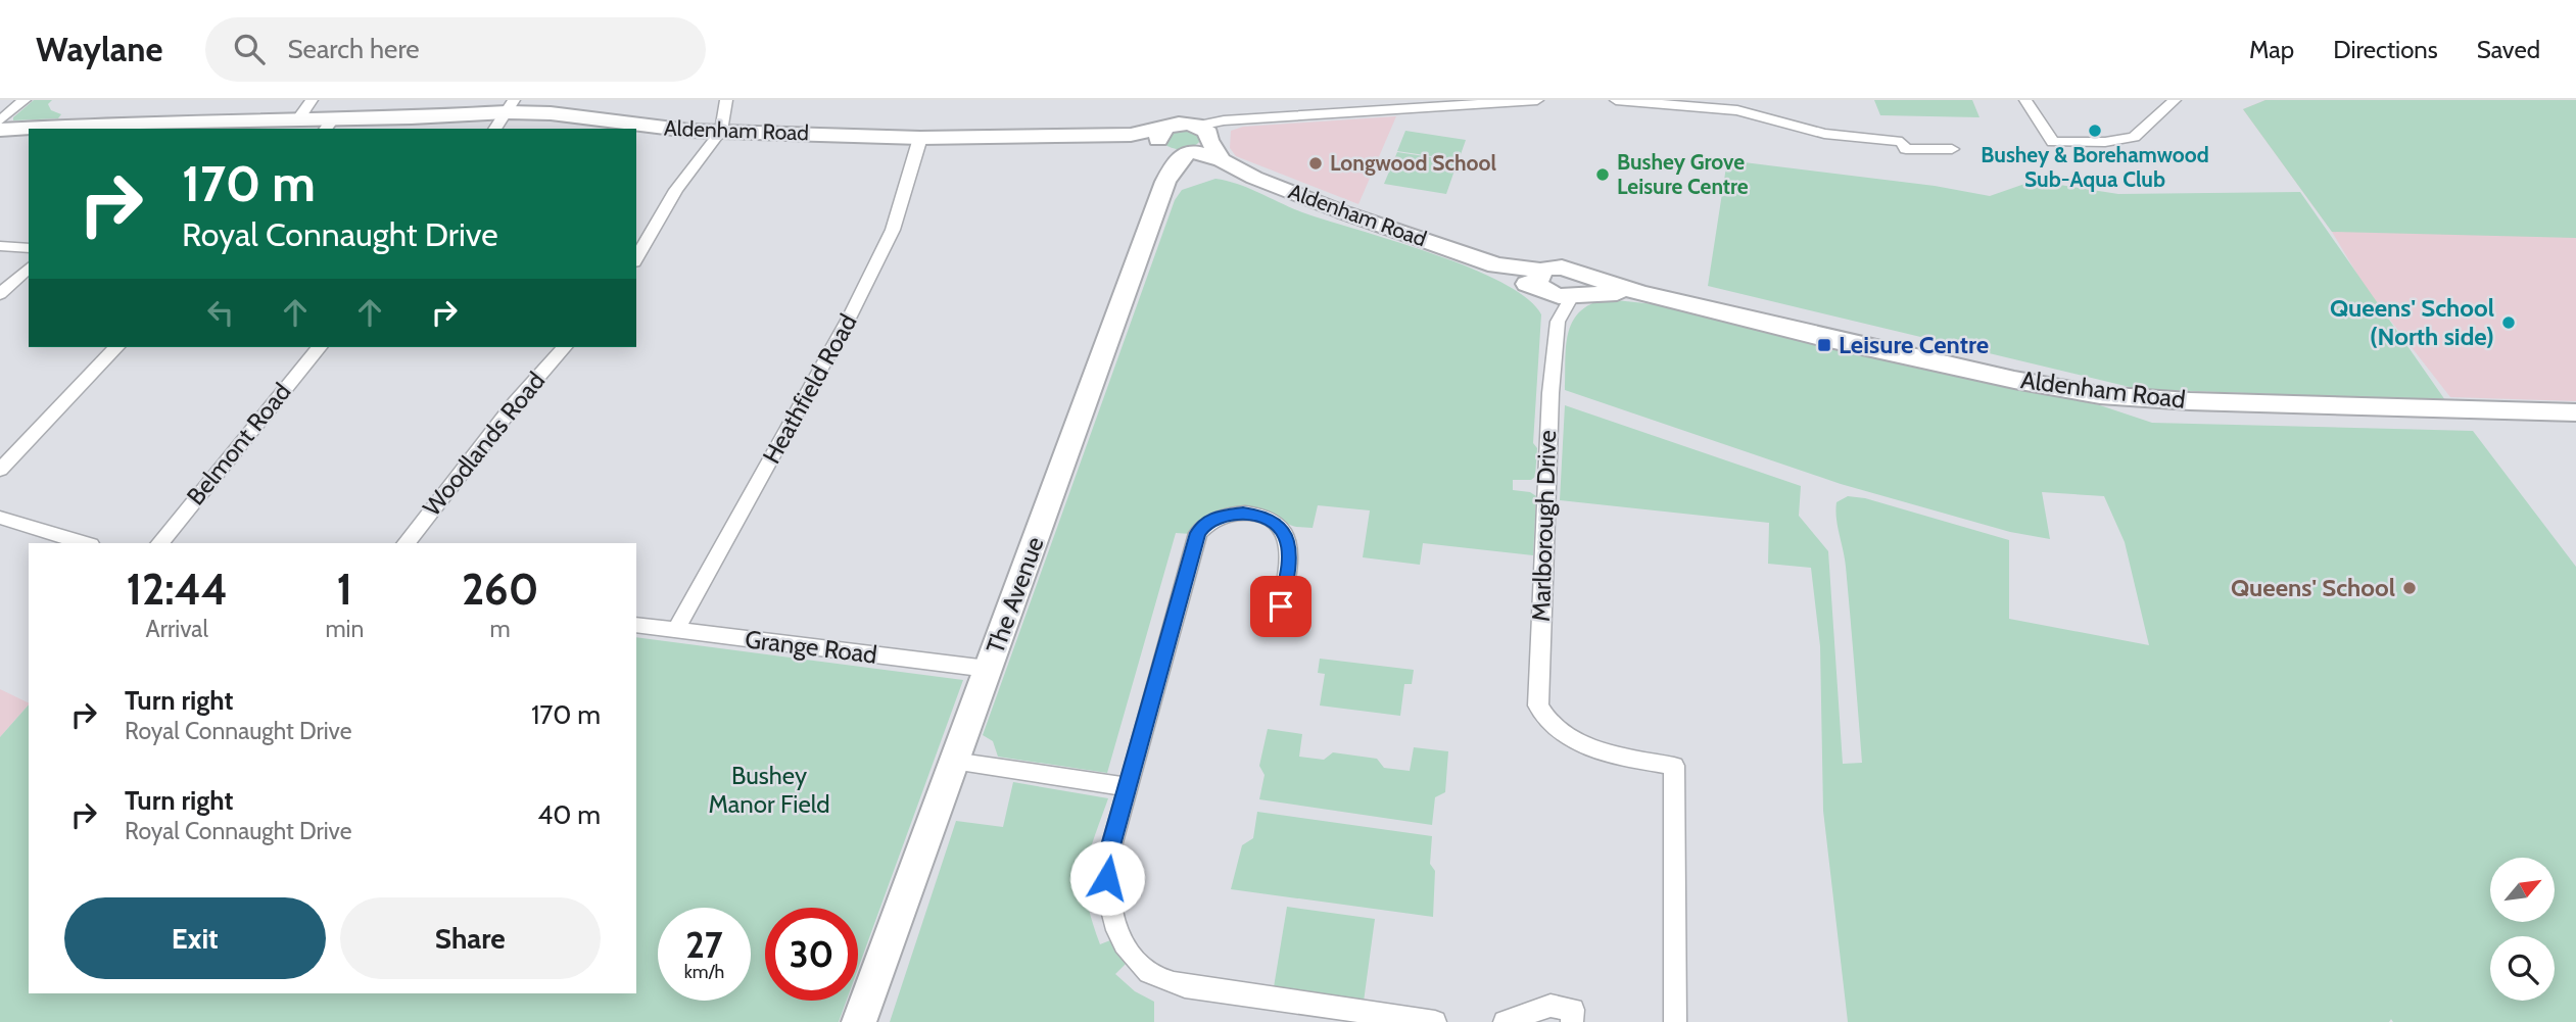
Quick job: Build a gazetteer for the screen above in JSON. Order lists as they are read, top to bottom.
{
  "streets": {
    "main road": ["Aldenham Road", "The Avenue"],
    "street": [
      "Heathfield Road",
      "Belmont Road",
      "Woodlands Road",
      "Marlborough Drive",
      "Grange Road"
    ]
  },
  "crossings": [
    ["Aldenham Road", "Heathfield Road"],
    ["Aldenham Road", "Marlborough Drive"],
    ["Aldenham Road", "The Avenue"],
    ["Heathfield Road", "Grange Road"],
    ["The Avenue", "Grange Road"]
  ],
  "parks": ["Bushey Manor Field"],
  "places": {
    "other": [
      "Bushey & Borehamwood Sub-Aqua Club",
      "Longwood School",
      "Bushey Grove Leisure Centre",
      "Queens' School (North side)",
      "Queens' School"
    ],
    "transit": ["Leisure Centre"]
  },
  "north": "top right",
  "page": {
    "header": "Waylane",
    "search": "Search here",
    "nav": ["Map", "Directions", "Saved"],
    "turn": ["170 m", "Royal Connaught Drive"],
    "eta": [
      "12:44",
      "Arrival",
      "1",
      "min",
      "260",
      "m"
    ],
    "list": [
      {
        "name": "Turn right",
        "note": "Royal Connaught Drive",
        "value": "170 m"
      },
      {
        "name": "Turn right",
        "note": "Royal Connaught Drive",
        "value": "40 m"
      }
    ],
    "buttons": ["Exit", "Share"],
    "speed": "27 km/h",
    "limit": "30"
  }
}
